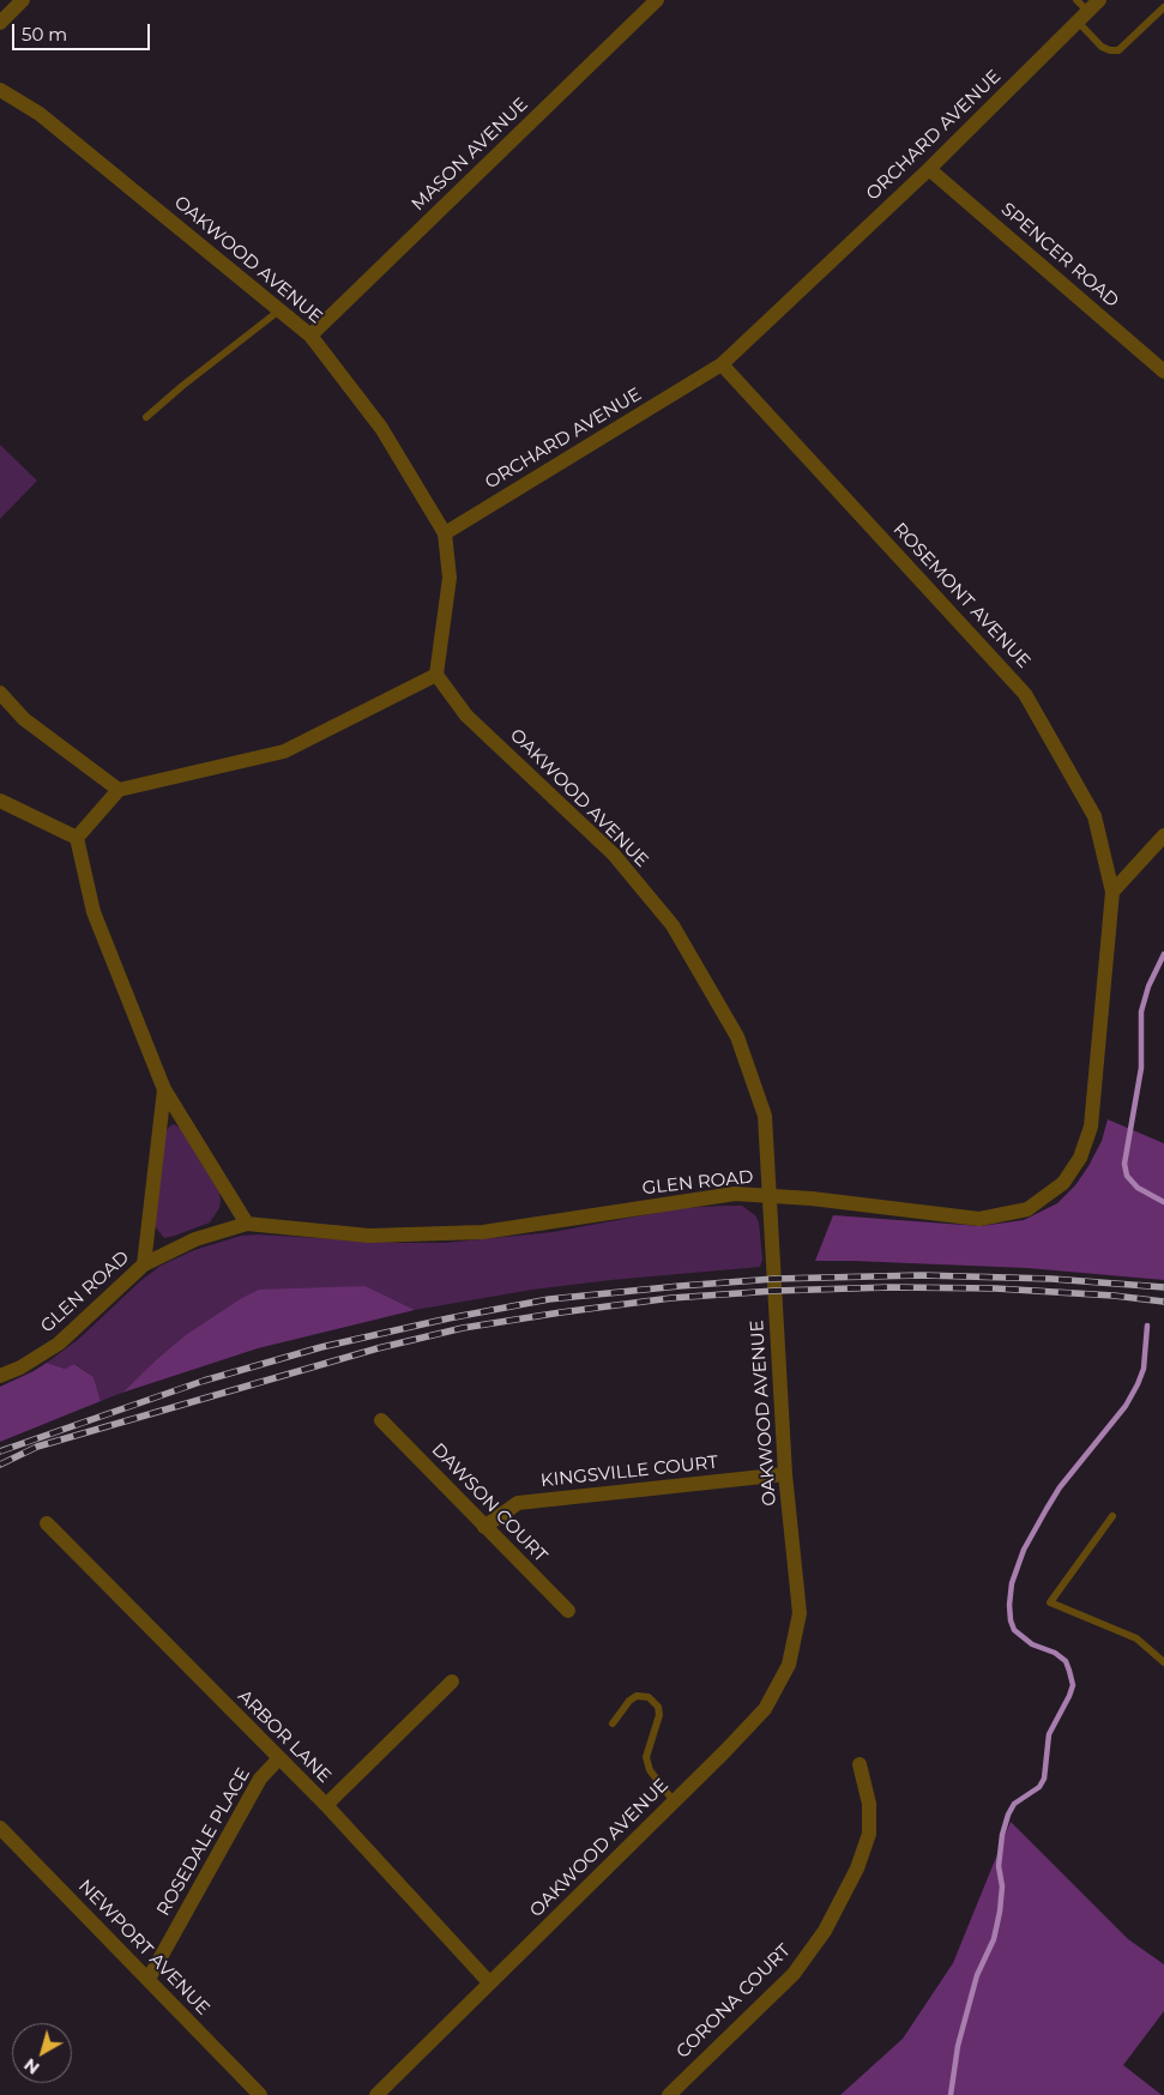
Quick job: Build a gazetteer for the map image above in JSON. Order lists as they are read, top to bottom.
{
  "streets": {
    "street": [
      "ORCHARD AVENUE",
      "MASON AVENUE",
      "SPENCER ROAD",
      "OAKWOOD AVENUE",
      "ROSEMONT AVENUE",
      "GLEN ROAD",
      "KINGSVILLE COURT",
      "DAWSON COURT",
      "ARBOR LANE",
      "ROSEDALE PLACE",
      "NEWPORT AVENUE",
      "CORONA COURT"
    ]
  },
  "crossings": [
    ["ORCHARD AVENUE", "SPENCER ROAD"],
    ["ORCHARD AVENUE", "OAKWOOD AVENUE"],
    ["ORCHARD AVENUE", "ROSEMONT AVENUE"],
    ["MASON AVENUE", "OAKWOOD AVENUE"],
    ["OAKWOOD AVENUE", "GLEN ROAD"],
    ["OAKWOOD AVENUE", "KINGSVILLE COURT"],
    ["OAKWOOD AVENUE", "ARBOR LANE"],
    ["ROSEMONT AVENUE", "GLEN ROAD"],
    ["KINGSVILLE COURT", "DAWSON COURT"],
    ["ARBOR LANE", "ROSEDALE PLACE"],
    ["ROSEDALE PLACE", "NEWPORT AVENUE"]
  ],
  "scale_bar": "50 m",
  "north": "bottom left"
}
